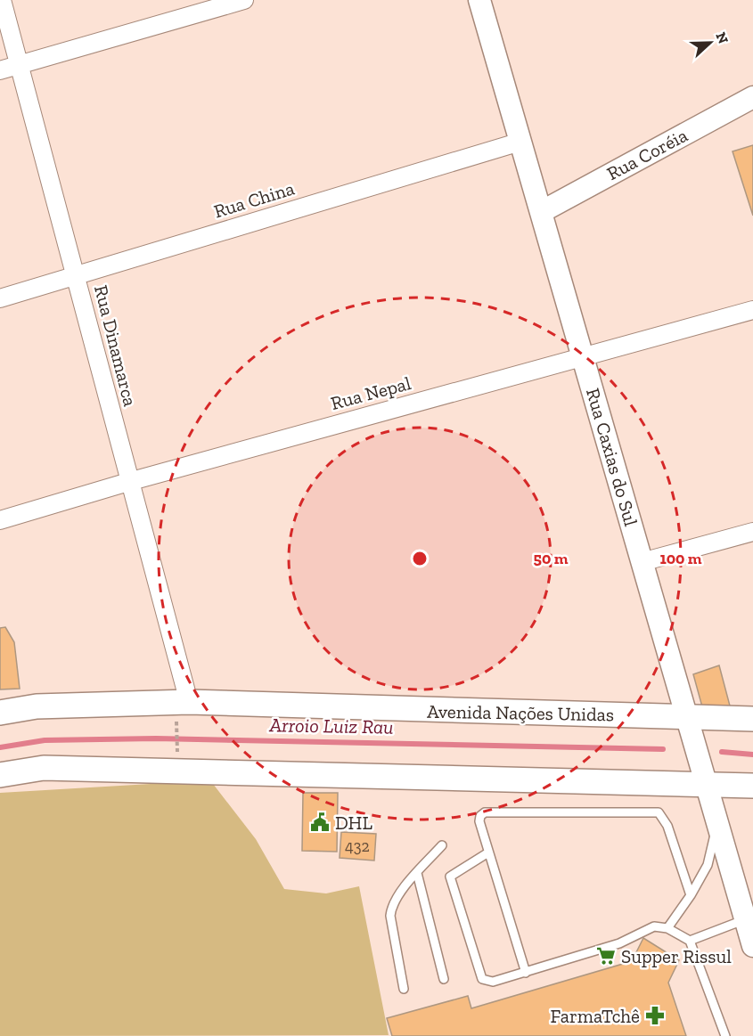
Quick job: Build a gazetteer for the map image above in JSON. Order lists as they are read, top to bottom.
{
  "streets": {
    "main road": ["Avenida Nações Unidas"],
    "street": [
      "Rua Coréia",
      "Rua China",
      "Rua Dinamarca",
      "Rua Nepal",
      "Rua Caxias do Sul"
    ]
  },
  "crossings": [
    ["Rua Coréia", "Rua Caxias do Sul"],
    ["Rua China", "Rua Dinamarca"],
    ["Rua China", "Rua Caxias do Sul"],
    ["Rua Dinamarca", "Rua Nepal"],
    ["Rua Dinamarca", "Avenida Nações Unidas"],
    ["Rua Nepal", "Rua Caxias do Sul"],
    ["Rua Caxias do Sul", "Avenida Nações Unidas"]
  ],
  "water": ["Arroio Luiz Rau"],
  "places": {
    "public building": ["DHL"],
    "supermarket": ["Supper Rissul"],
    "pharmacy": ["FarmaTchê"]
  },
  "house_numbers": ["432"],
  "north": "right",
  "rings": ["50 m", "100 m"]
}
